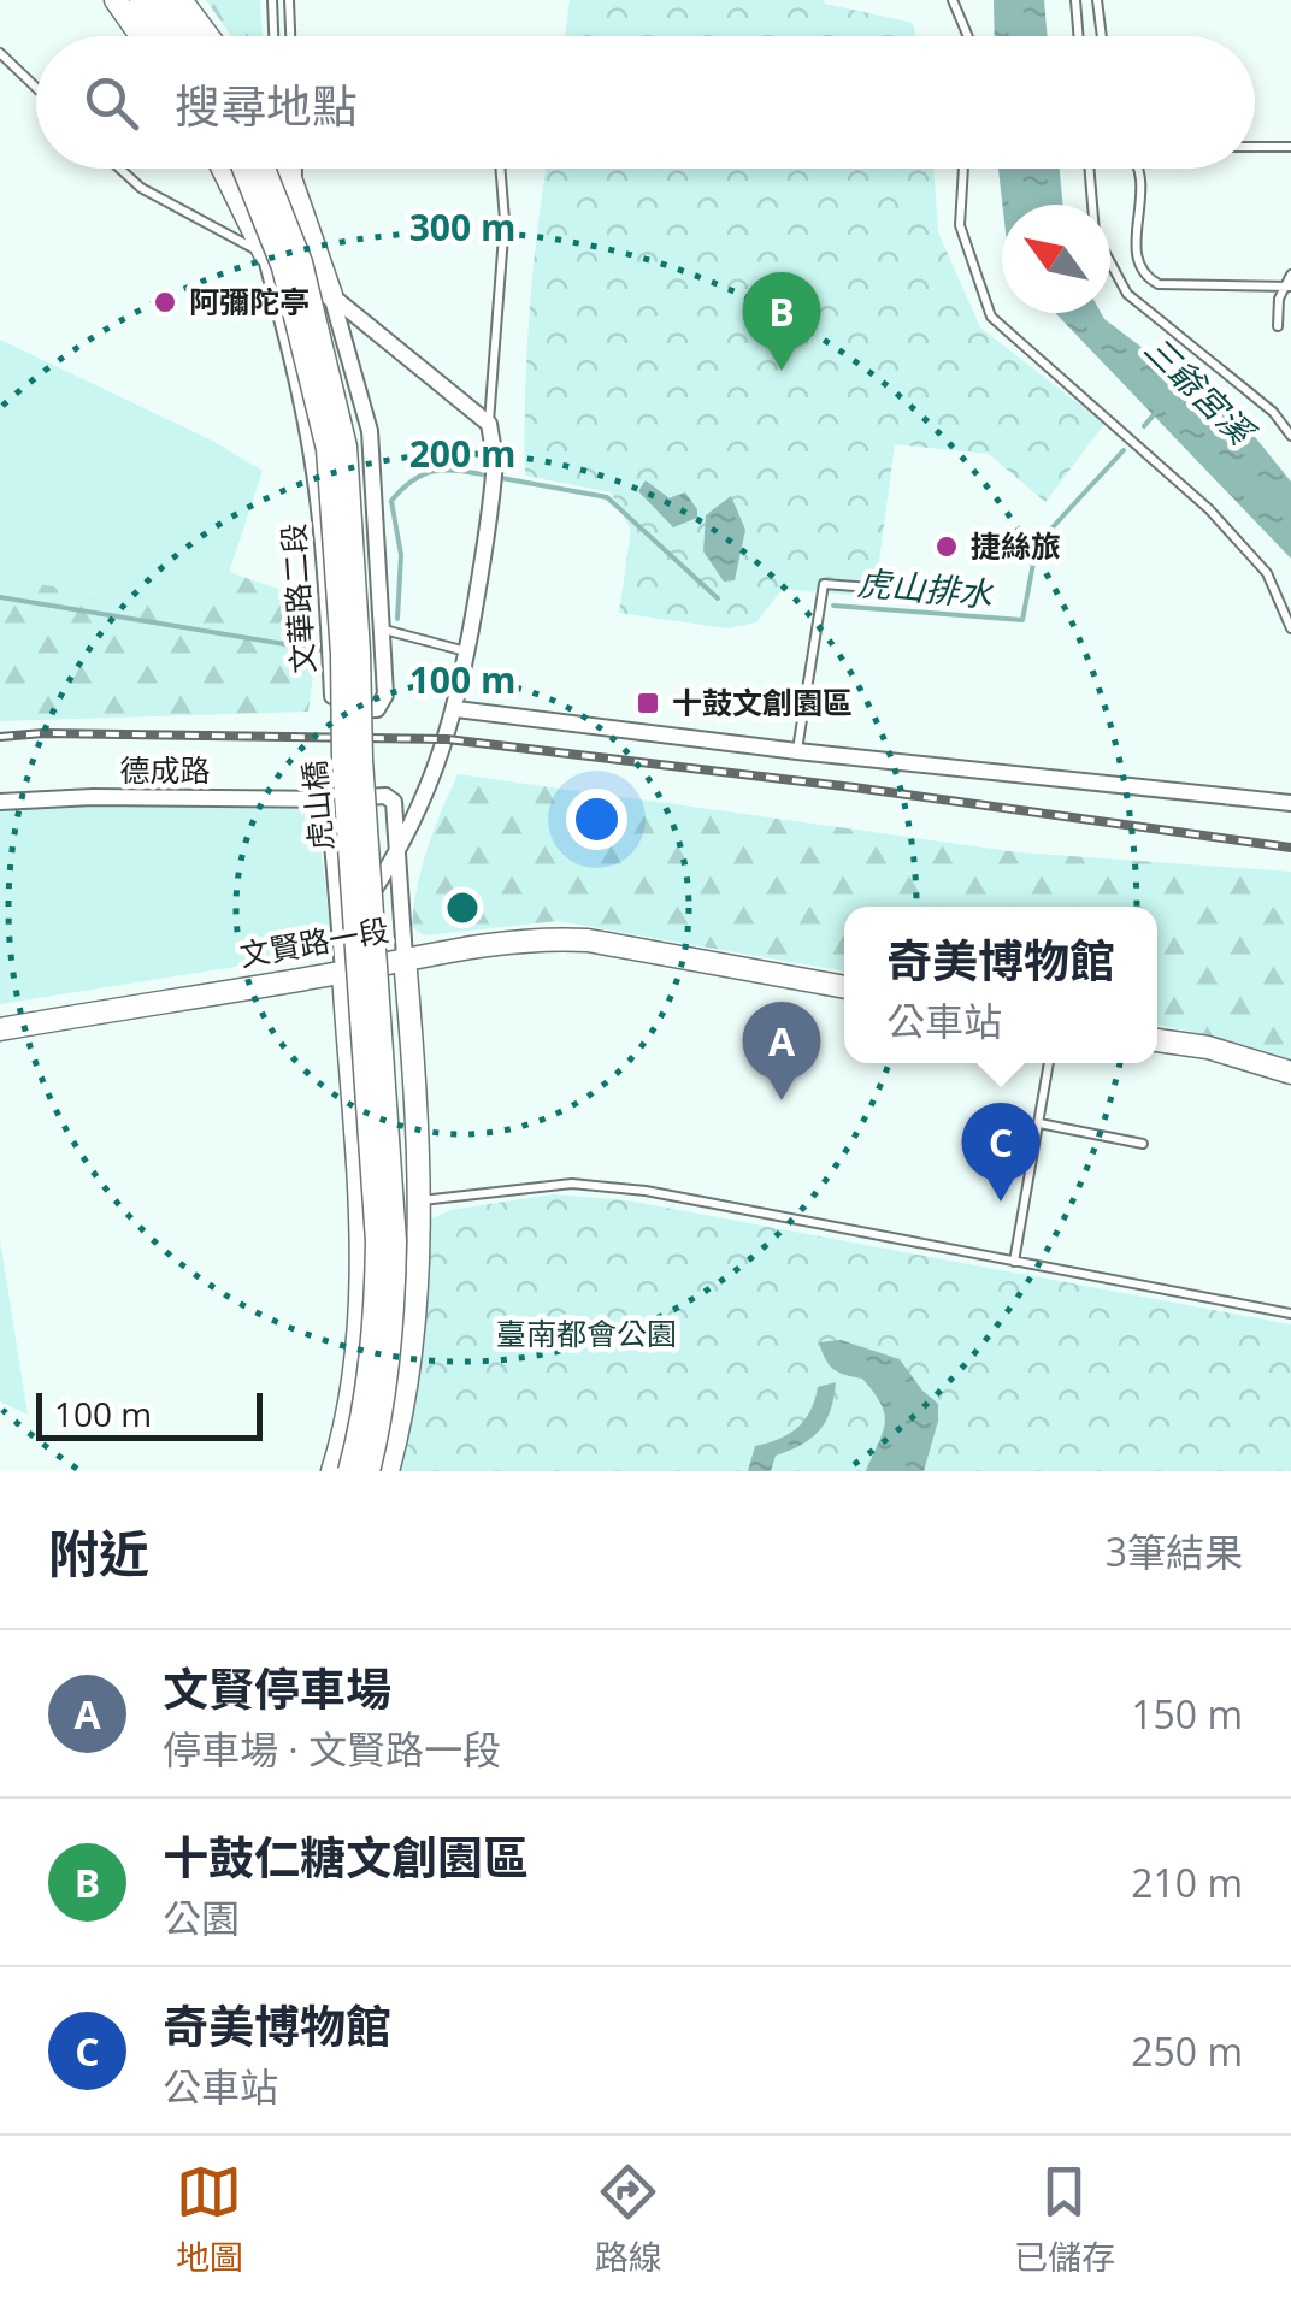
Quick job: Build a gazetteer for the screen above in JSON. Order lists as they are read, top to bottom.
{
  "streets": {
    "street": [
      "文華路二段",
      "德成路",
      "虎山橋",
      "文賢路一段"
    ]
  },
  "water": ["三爺宮溪", "虎山排水"],
  "parks": ["臺南都會公園"],
  "places": {
    "other": ["阿彌陀亭", "捷絲旅"],
    "transit": ["十鼓文創園區"]
  },
  "scale_bar": "100 m",
  "north": "top left",
  "page": {
    "search": "搜尋地點",
    "pins": ["B", "A", "C"],
    "popup": ["奇美博物館", "公車站"],
    "scale": "100 m",
    "heading": ["附近", "3筆結果"],
    "list": [
      {
        "mark": "A",
        "name": "文賢停車場",
        "note": "停車場 · 文賢路一段",
        "value": "150 m"
      },
      {
        "mark": "B",
        "name": "十鼓仁糖文創園區",
        "note": "公園",
        "value": "210 m"
      },
      {
        "mark": "C",
        "name": "奇美博物館",
        "note": "公車站",
        "value": "250 m"
      }
    ],
    "nav": ["地圖", "路線", "已儲存"]
  },
  "rings": ["300 m", "200 m", "100 m"]
}
